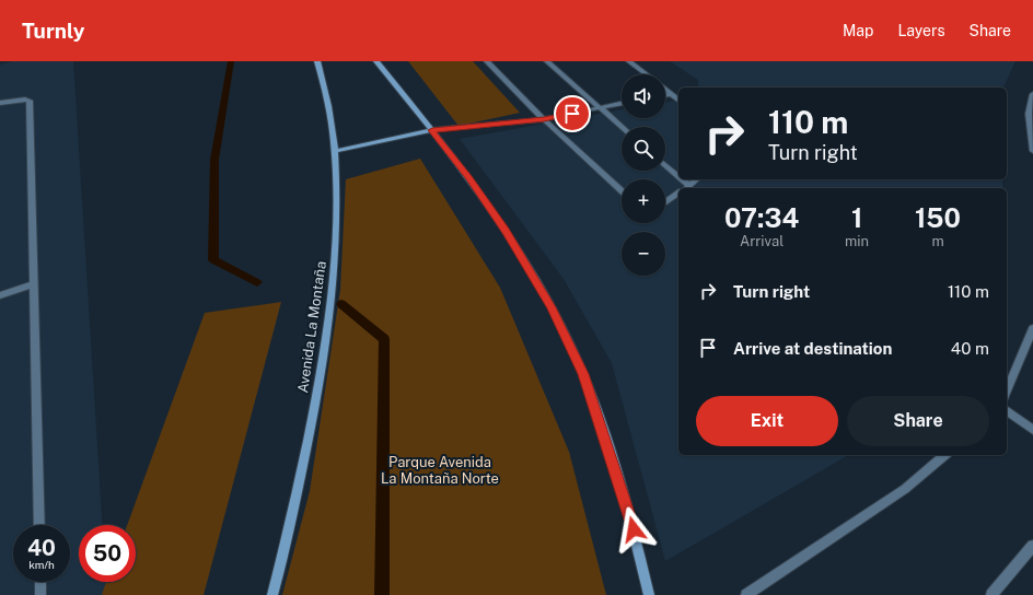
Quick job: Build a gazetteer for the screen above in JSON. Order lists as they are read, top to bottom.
{
  "streets": {
    "main road": ["Avenida La Montaña"]
  },
  "parks": ["Parque Avenida La Montaña Norte"],
  "page": {
    "header": "Turnly",
    "nav": ["Map", "Layers", "Share"],
    "map_buttons": ["+", "−"],
    "turn": ["110 m", "Turn right"],
    "eta": [
      "07:34",
      "Arrival",
      "1",
      "min",
      "150",
      "m"
    ],
    "list": [
      {
        "name": "Turn right",
        "value": "110 m"
      },
      {
        "name": "Arrive at destination",
        "value": "40 m"
      }
    ],
    "buttons": ["Exit", "Share"],
    "speed": "40 km/h",
    "limit": "50"
  }
}
